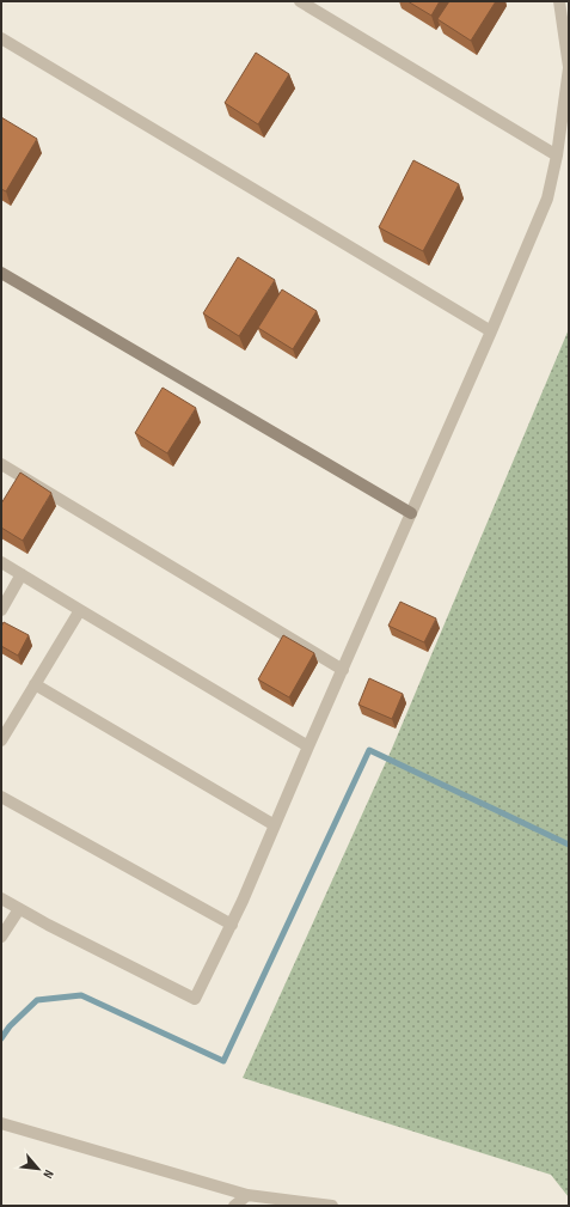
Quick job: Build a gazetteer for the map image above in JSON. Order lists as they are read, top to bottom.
{
  "north": "bottom right"
}
